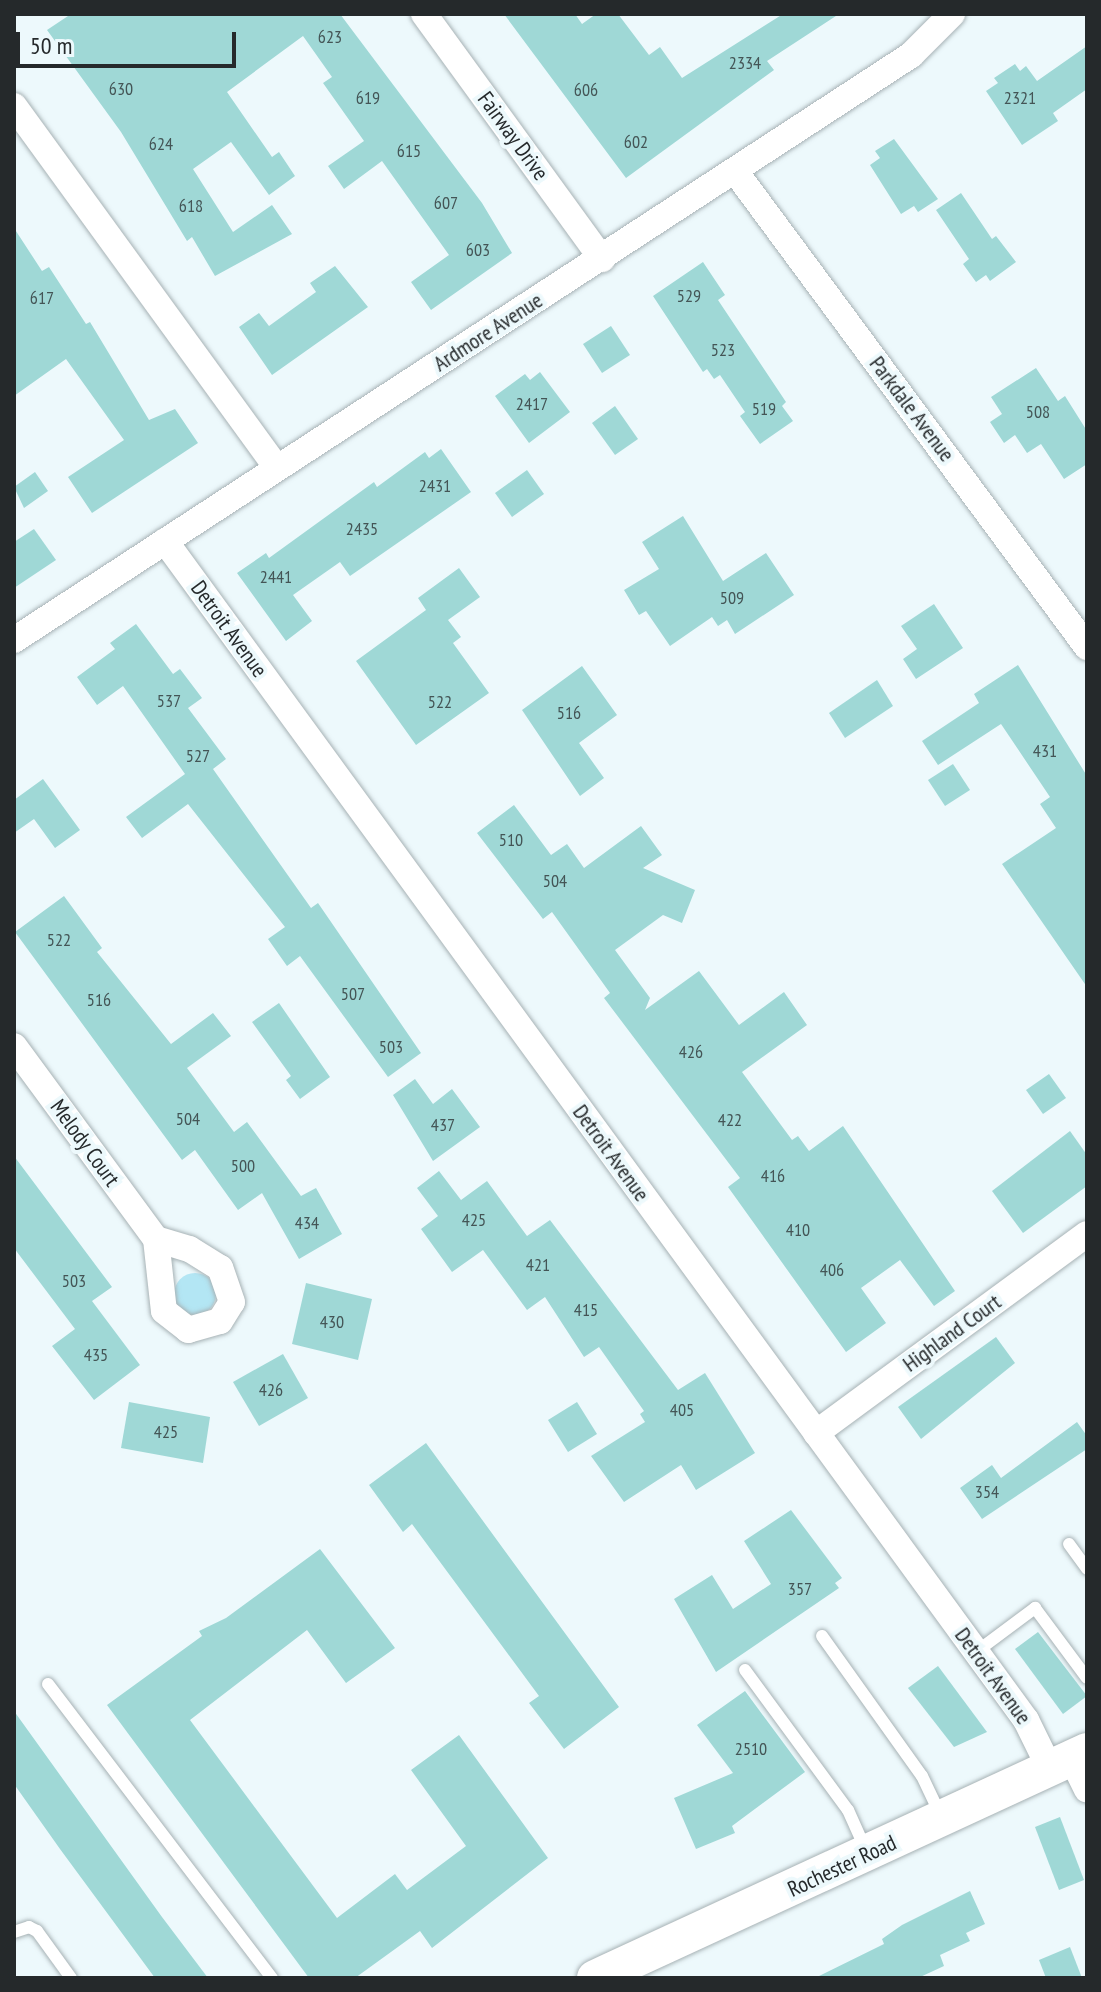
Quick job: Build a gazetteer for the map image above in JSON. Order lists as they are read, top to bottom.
{
  "streets": {
    "main road": ["Rochester Road"],
    "street": [
      "Fairway Drive",
      "Ardmore Avenue",
      "Parkdale Avenue",
      "Detroit Avenue",
      "Melody Court",
      "Highland Court"
    ]
  },
  "crossings": [
    ["Fairway Drive", "Ardmore Avenue"],
    ["Ardmore Avenue", "Parkdale Avenue"],
    ["Ardmore Avenue", "Detroit Avenue"],
    ["Detroit Avenue", "Highland Court"],
    ["Detroit Avenue", "Rochester Road"]
  ],
  "house_numbers": [
    "623",
    "2334",
    "630",
    "606",
    "619",
    "2321",
    "602",
    "624",
    "615",
    "607",
    "618",
    "603",
    "529",
    "617",
    "523",
    "2417",
    "519",
    "508",
    "2431",
    "2435",
    "2441",
    "509",
    "537",
    "522",
    "516",
    "431",
    "527",
    "510",
    "504",
    "522",
    "507",
    "516",
    "503",
    "426",
    "504",
    "422",
    "437",
    "500",
    "416",
    "425",
    "434",
    "410",
    "421",
    "406",
    "503",
    "415",
    "430",
    "435",
    "426",
    "405",
    "425",
    "354",
    "357",
    "2510"
  ],
  "scale_bar": "50 m"
}
